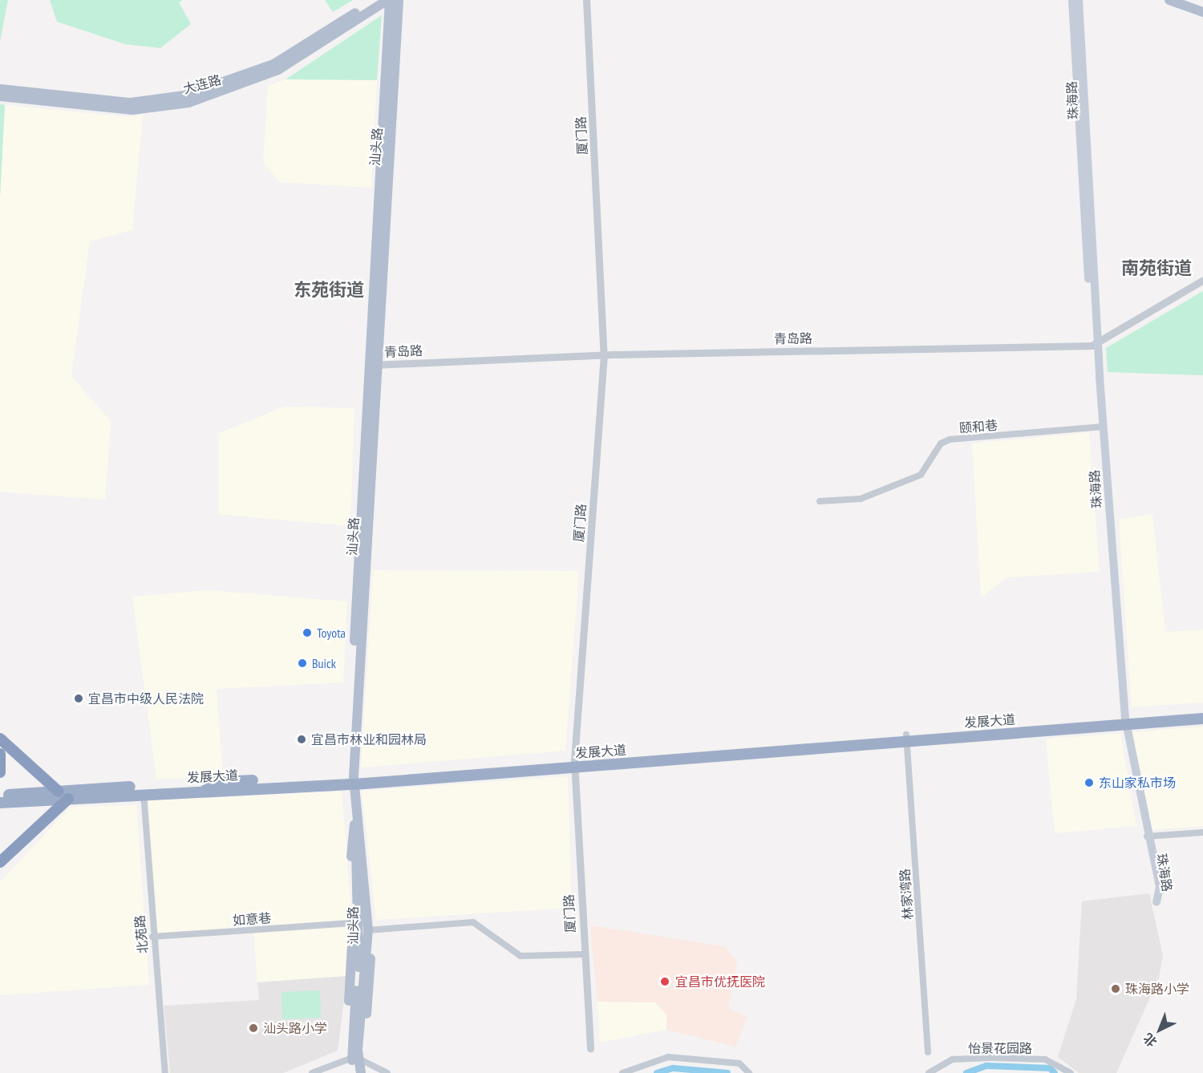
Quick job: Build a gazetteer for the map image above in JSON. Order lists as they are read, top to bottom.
{
  "streets": {
    "highway": ["发展大道"],
    "main road": ["大连路", "珠海路", "汕头路"],
    "street": [
      "厦门路",
      "青岛路",
      "颐和巷",
      "林家湾路",
      "如意巷",
      "北苑路",
      "怡景花园路"
    ]
  },
  "crossings": [
    ["大连路", "汕头路"],
    ["珠海路", "青岛路"],
    ["珠海路", "颐和巷"],
    ["珠海路", "发展大道"],
    ["厦门路", "青岛路"],
    ["厦门路", "发展大道"],
    ["汕头路", "青岛路"],
    ["汕头路", "发展大道"],
    ["发展大道", "林家湾路"],
    ["发展大道", "北苑路"],
    ["如意巷", "北苑路"]
  ],
  "districts": ["南苑街道", "东苑街道"],
  "places": [
    "Toyota",
    "Buick",
    "宜昌市中级人民法院",
    "宜昌市林业和园林局",
    "东山家私市场",
    "宜昌市优抚医院",
    "珠海路小学",
    "汕头路小学"
  ],
  "north": "bottom left"
}
